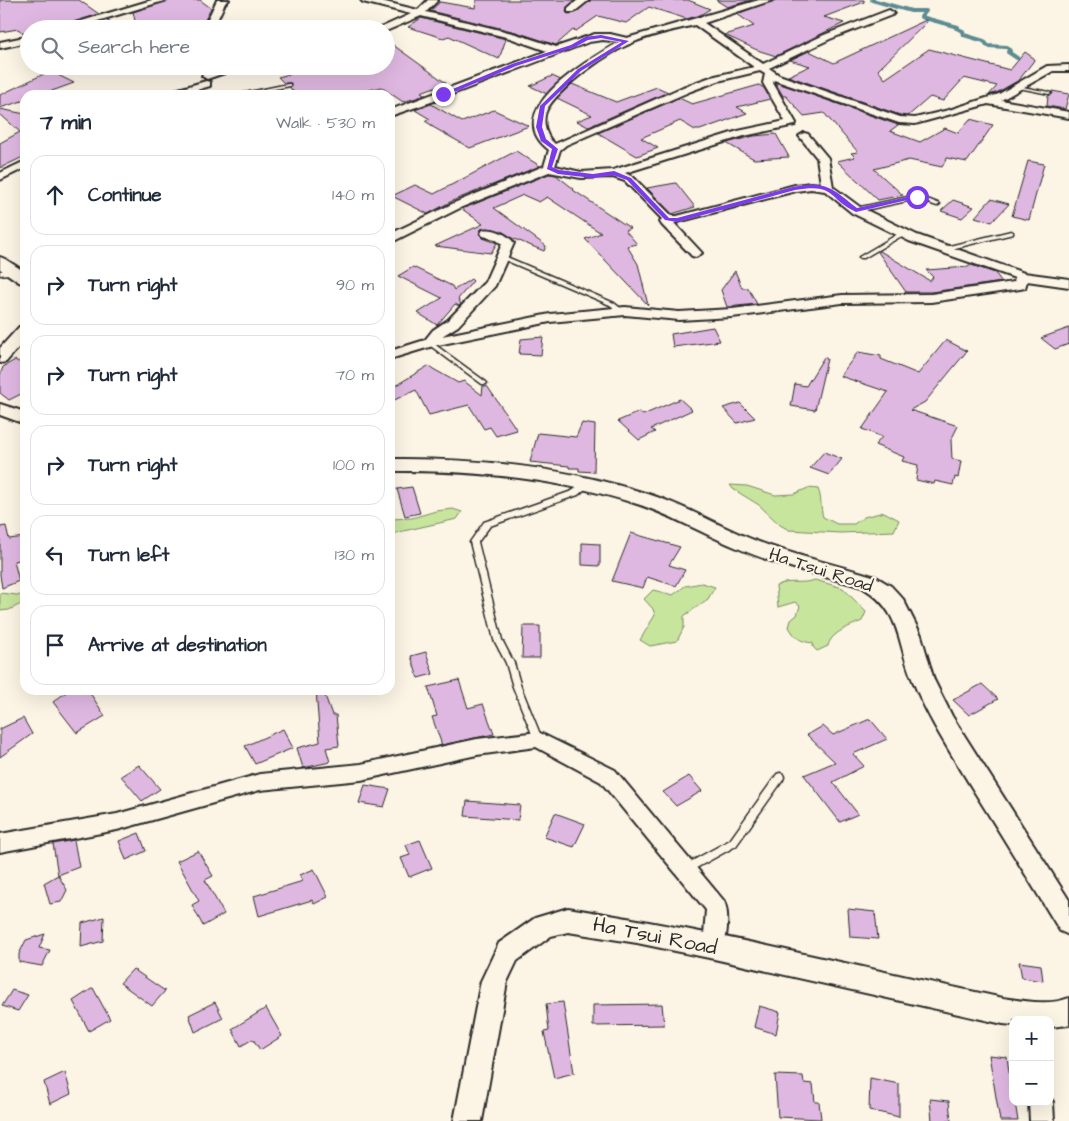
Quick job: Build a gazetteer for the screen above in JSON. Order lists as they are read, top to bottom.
{
  "streets": {
    "street": ["Ha Tsui Road"]
  },
  "page": {
    "search": "Search here",
    "heading": ["7 min", "Walk · 530 m"],
    "list": [
      ["Continue", "140 m"],
      ["Turn right", "90 m"],
      ["Turn right", "70 m"],
      ["Turn right", "100 m"],
      ["Turn left", "130 m"],
      "Arrive at destination"
    ],
    "map_buttons": ["+", "−"]
  }
}
